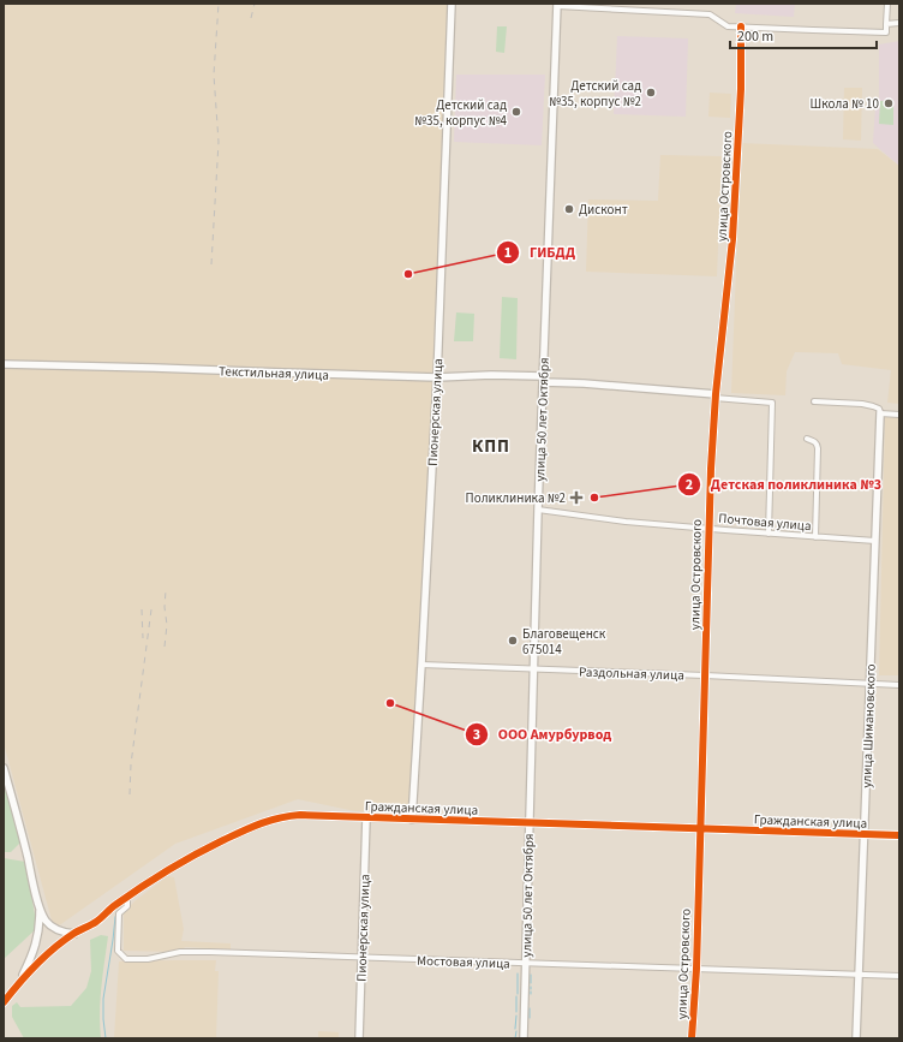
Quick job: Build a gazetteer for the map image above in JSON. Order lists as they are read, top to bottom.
{
  "streets": {
    "street": [
      "улица Островского",
      "Текстильная улица",
      "Пионерская улица",
      "улица 50 лет Октября",
      "Почтовая улица",
      "Раздольная улица",
      "улица Шимановского",
      "Гражданская улица",
      "Мостовая улица"
    ]
  },
  "crossings": [
    ["улица Островского", "Текстильная улица"],
    ["улица Островского", "Почтовая улица"],
    ["улица Островского", "Раздольная улица"],
    ["улица Островского", "Гражданская улица"],
    ["улица Островского", "Мостовая улица"],
    ["Текстильная улица", "Пионерская улица"],
    ["Текстильная улица", "улица 50 лет Октября"],
    ["Текстильная улица", "Почтовая улица"],
    ["Пионерская улица", "Раздольная улица"],
    ["Пионерская улица", "Гражданская улица"],
    ["Пионерская улица", "Мостовая улица"],
    ["улица 50 лет Октября", "Почтовая улица"],
    ["улица 50 лет Октября", "Раздольная улица"],
    ["улица 50 лет Октября", "Гражданская улица"],
    ["улица 50 лет Октября", "Мостовая улица"],
    ["Почтовая улица", "улица Шимановского"],
    ["Раздольная улица", "улица Шимановского"],
    ["улица Шимановского", "Гражданская улица"],
    ["улица Шимановского", "Мостовая улица"],
    ["Гражданская улица", "Мостовая улица"]
  ],
  "districts": ["КПП"],
  "places": {
    "other": [
      "Детский сад №35, корпус №2",
      "Школа № 10",
      "Детский сад №35, корпус №4",
      "Дисконт",
      "ГИБДД",
      "Детская поликлиника №3",
      "Благовещенск 675014",
      "ООО Амурбурвод"
    ],
    "health": ["Поликлиника №2"]
  },
  "scale_bar": "200 m"
}
